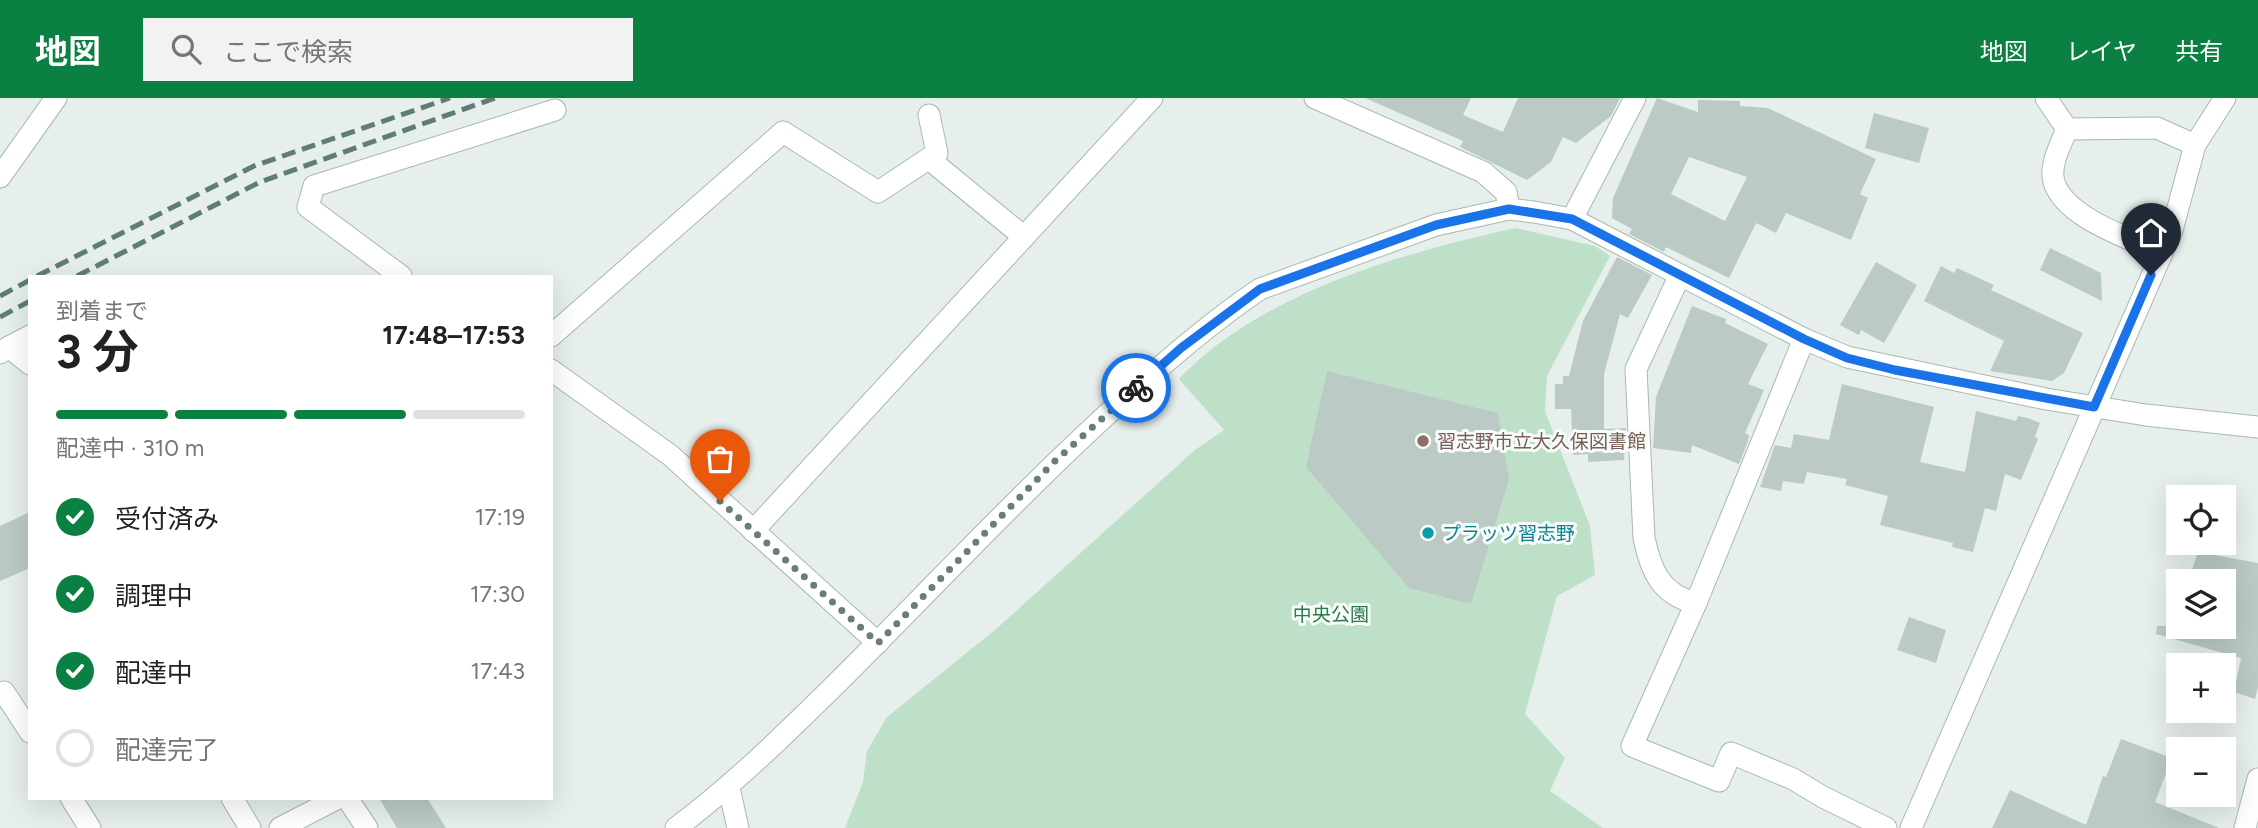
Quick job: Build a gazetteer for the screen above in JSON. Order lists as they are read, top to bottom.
{
  "parks": ["中央公園"],
  "places": ["習志野市立大久保図書館", "プラッツ習志野"],
  "page": {
    "header": "地図",
    "search": "ここで検索",
    "nav": ["地図", "レイヤ", "共有"],
    "heading": ["3 分", "到着まで", "17:48–17:53"],
    "bar": "配達中 · 310 m",
    "list": [
      ["受付済み", "17:19"],
      ["調理中", "17:30"],
      ["配達中", "17:43"],
      "配達完了"
    ],
    "map_buttons": ["+", "−"]
  }
}
